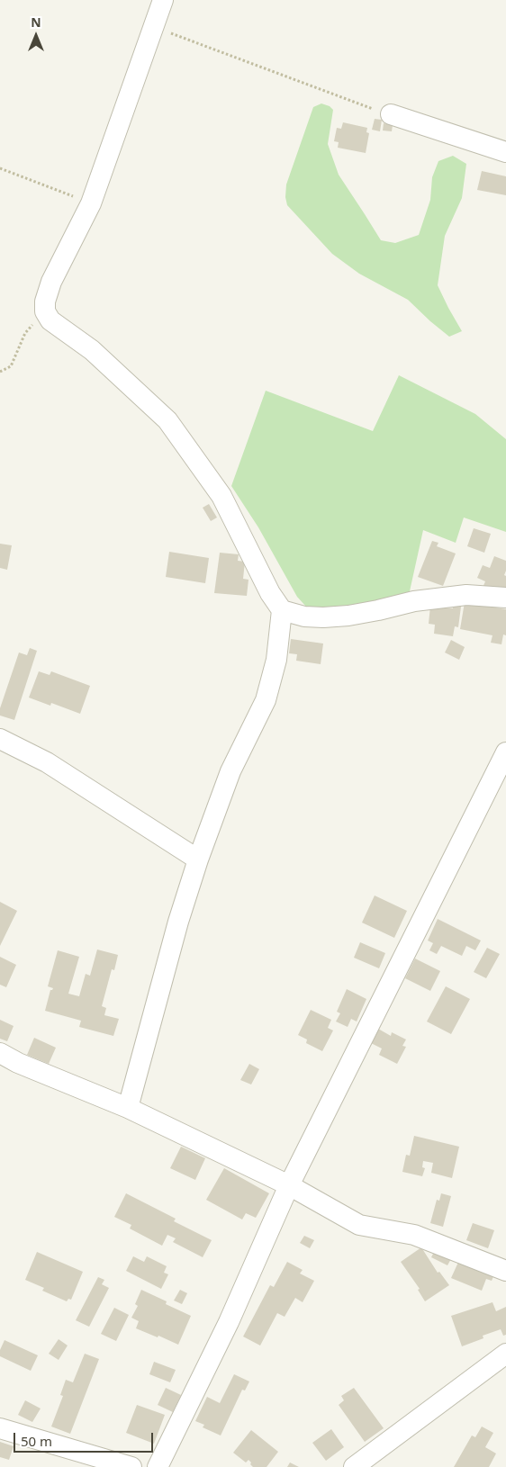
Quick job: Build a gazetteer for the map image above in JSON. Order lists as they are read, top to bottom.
{
  "scale_bar": "50 m",
  "north": "top"
}
